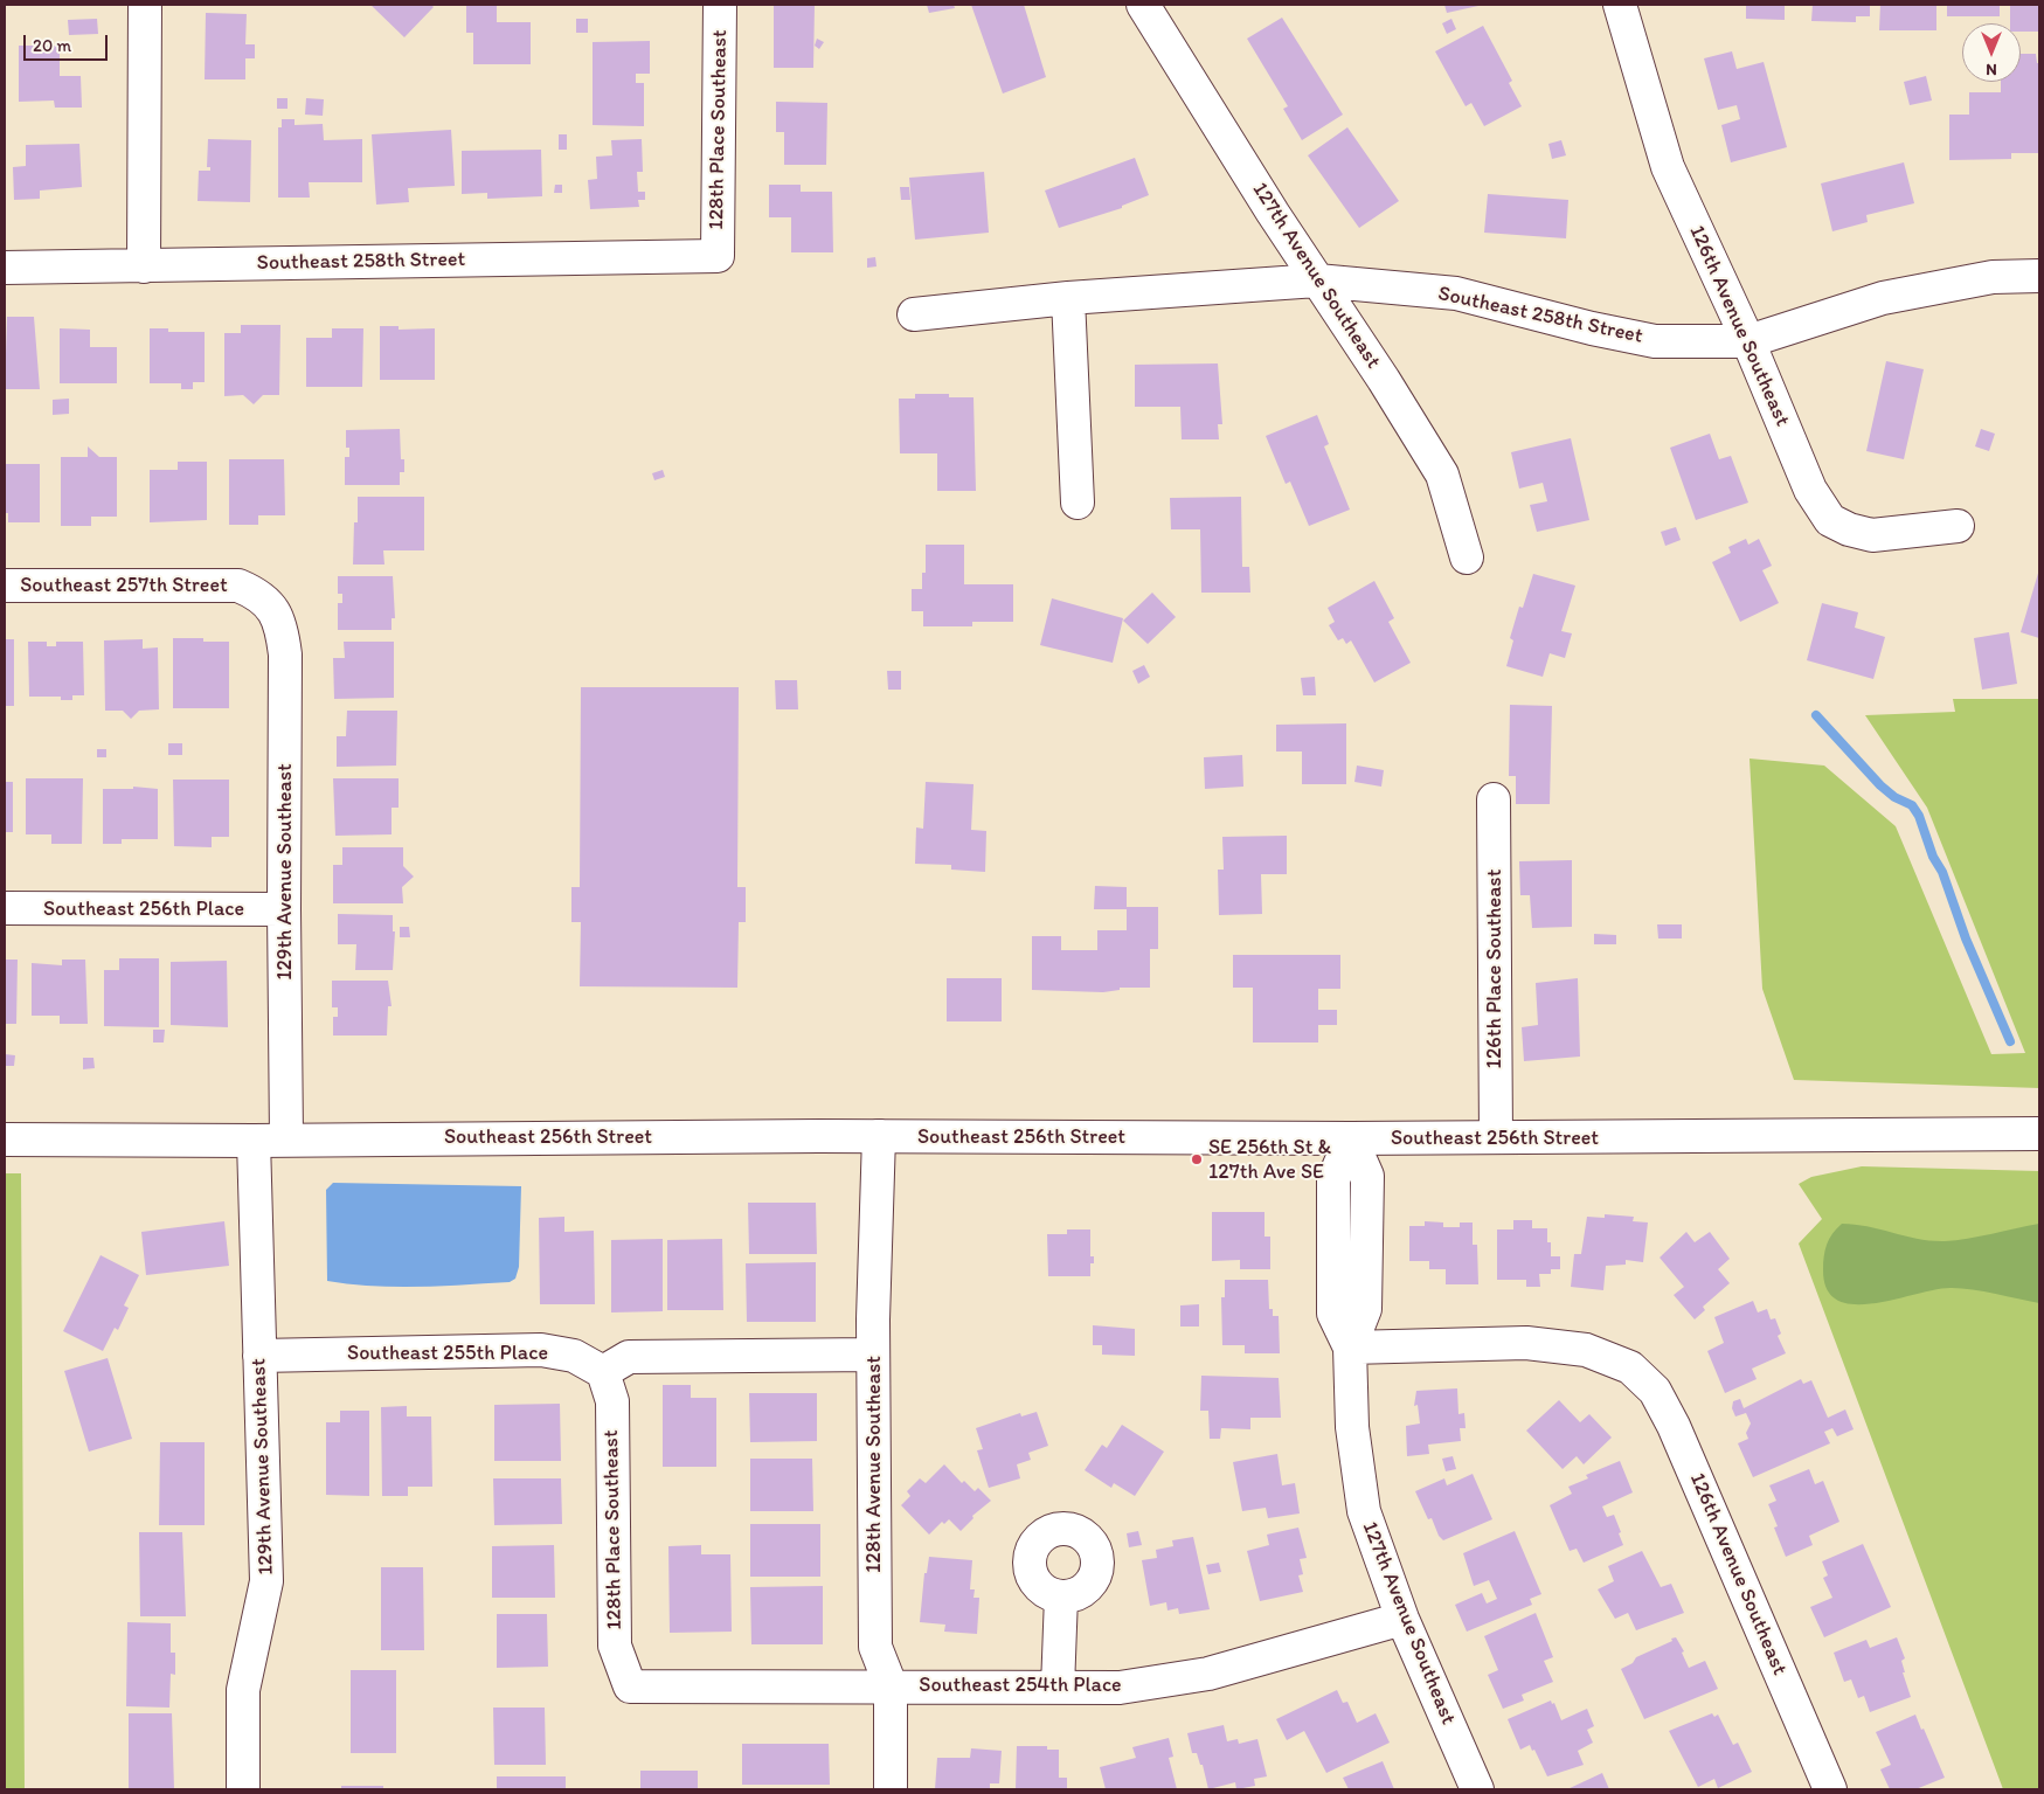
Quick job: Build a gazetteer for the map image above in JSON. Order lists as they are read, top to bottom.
{
  "streets": {
    "street": [
      "128th Place Southeast",
      "Southeast 258th Street",
      "127th Avenue Southeast",
      "126th Avenue Southeast",
      "Southeast 257th Street",
      "129th Avenue Southeast",
      "Southeast 256th Place",
      "126th Place Southeast",
      "Southeast 256th Street",
      "Southeast 255th Place",
      "128th Avenue Southeast",
      "Southeast 254th Place"
    ]
  },
  "crossings": [
    ["128th Place Southeast", "Southeast 258th Street"],
    ["128th Place Southeast", "Southeast 255th Place"],
    ["128th Place Southeast", "Southeast 254th Place"],
    ["Southeast 258th Street", "127th Avenue Southeast"],
    ["Southeast 258th Street", "126th Avenue Southeast"],
    ["127th Avenue Southeast", "126th Avenue Southeast"],
    ["127th Avenue Southeast", "Southeast 256th Street"],
    ["127th Avenue Southeast", "Southeast 254th Place"],
    ["Southeast 257th Street", "129th Avenue Southeast"],
    ["129th Avenue Southeast", "Southeast 256th Place"],
    ["129th Avenue Southeast", "Southeast 256th Street"],
    ["129th Avenue Southeast", "Southeast 255th Place"],
    ["126th Place Southeast", "Southeast 256th Street"],
    ["Southeast 256th Street", "128th Avenue Southeast"],
    ["128th Avenue Southeast", "Southeast 254th Place"]
  ],
  "places": ["SE 256th St & 127th Ave SE"],
  "scale_bar": "20 m",
  "north": "bottom"
}
